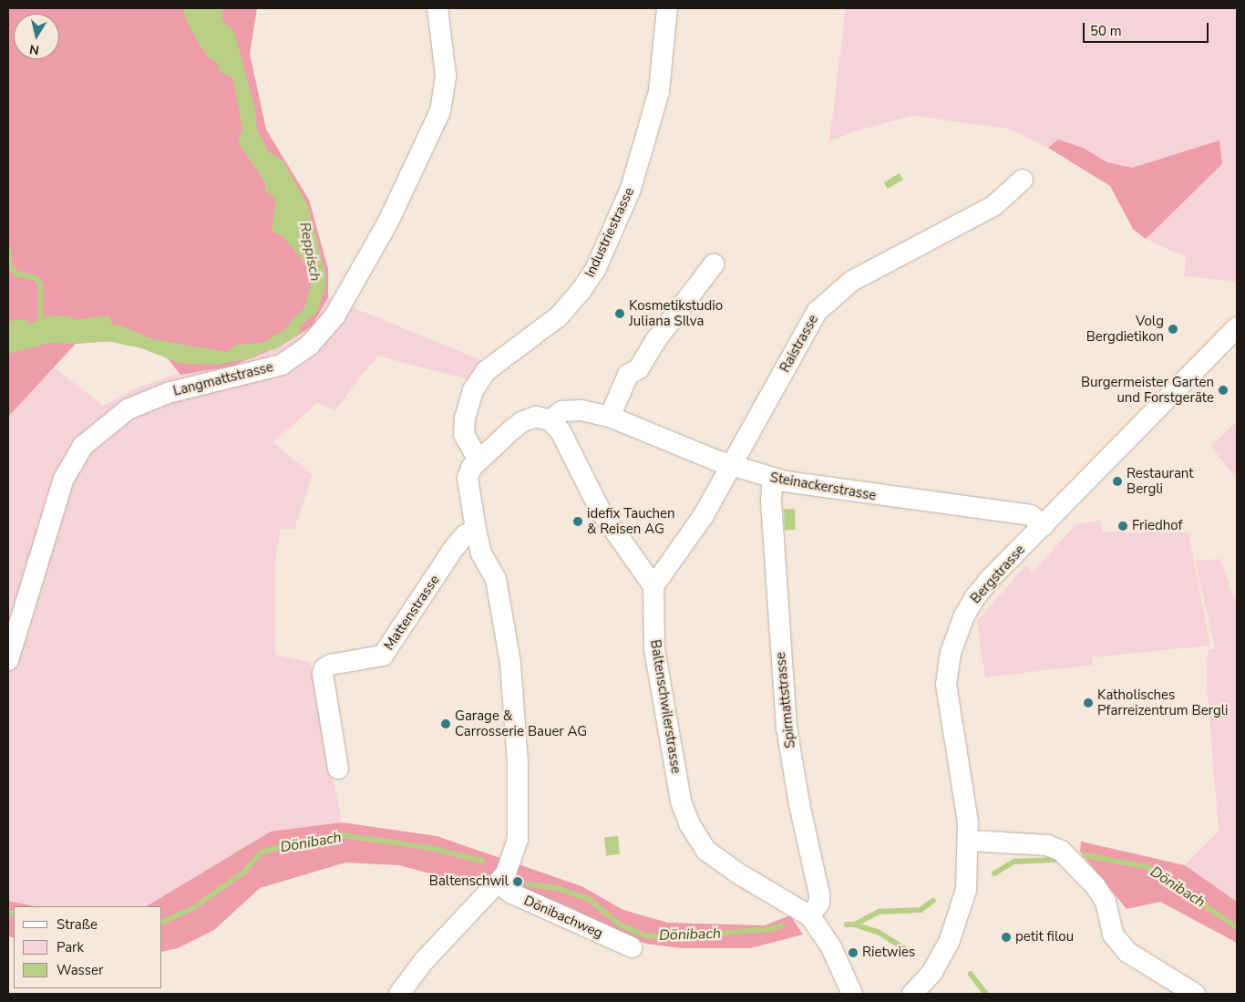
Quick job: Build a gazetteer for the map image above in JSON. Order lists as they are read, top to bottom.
{
  "streets": {
    "street": [
      "Industriestrasse",
      "Raistrasse",
      "Langmattstrasse",
      "Steinackerstrasse",
      "Bergstrasse",
      "Mattenstrasse",
      "Spirmattstrasse",
      "Baltenschwilerstrasse",
      "Dönibachweg"
    ]
  },
  "crossings": [
    ["Raistrasse", "Steinackerstrasse"],
    ["Raistrasse", "Baltenschwilerstrasse"],
    ["Steinackerstrasse", "Bergstrasse"],
    ["Steinackerstrasse", "Spirmattstrasse"],
    ["Spirmattstrasse", "Baltenschwilerstrasse"]
  ],
  "water": ["Reppisch", "Dönibach"],
  "places": [
    "Kosmetikstudio Juliana SIlva",
    "Volg Bergdietikon",
    "Burgermeister Garten und Forstgeräte",
    "Restaurant Bergli",
    "idefix Tauchen & Reisen AG",
    "Friedhof",
    "Katholisches Pfarreizentrum Bergli",
    "Garage & Carrosserie Bauer AG",
    "Baltenschwil",
    "petit filou",
    "Rietwies"
  ],
  "legend": ["Straße", "Park", "Wasser"],
  "scale_bar": "50 m",
  "north": "bottom"
}
